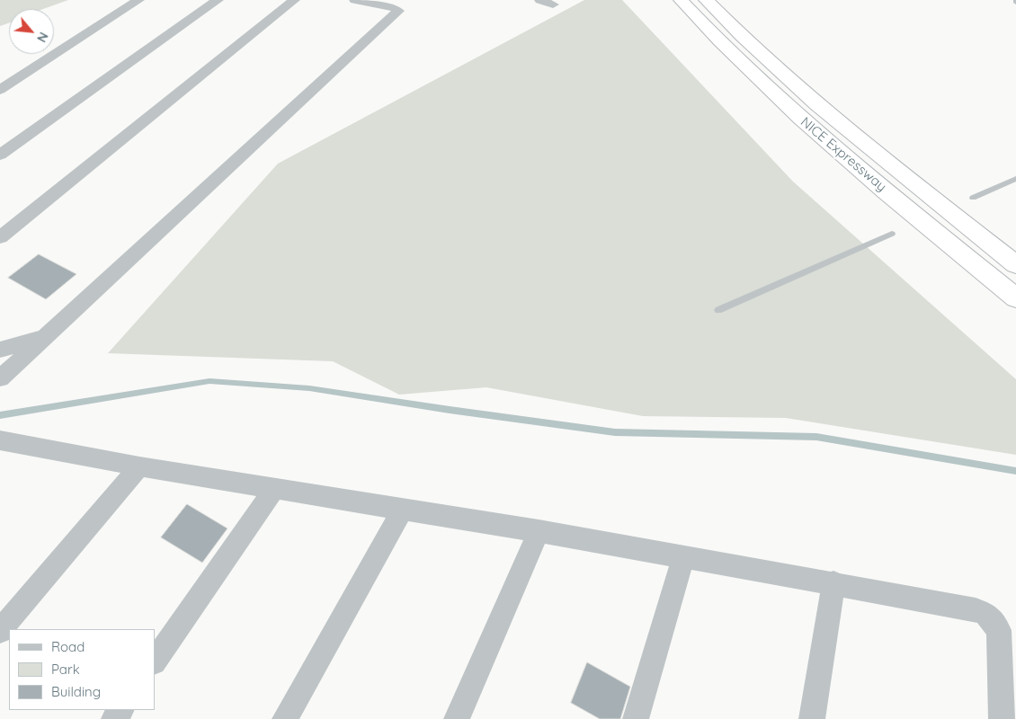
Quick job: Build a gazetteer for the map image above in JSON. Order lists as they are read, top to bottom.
{
  "streets": {
    "highway": ["NICE Expressway"]
  },
  "legend": ["Road", "Park", "Building"],
  "north": "bottom right"
}
